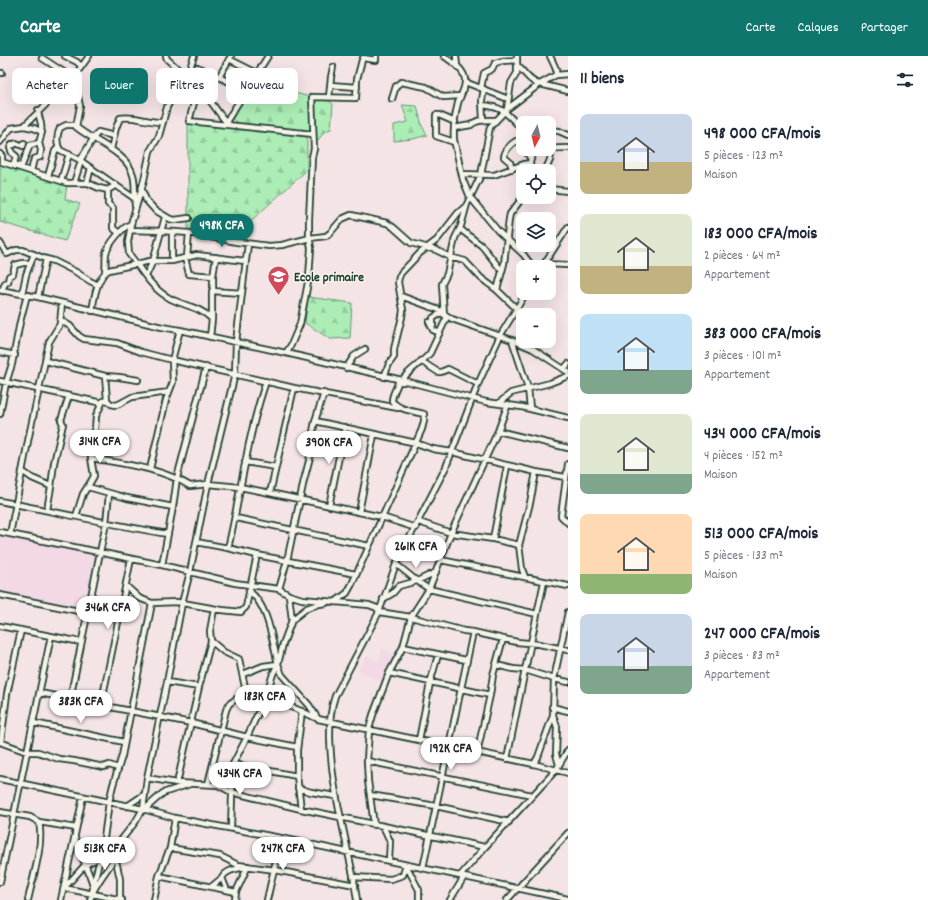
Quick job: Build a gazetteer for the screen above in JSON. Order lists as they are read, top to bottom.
{
  "places": {
    "school or university": ["Ecole primaire"]
  },
  "north": "bottom",
  "page": {
    "header": "Carte",
    "nav": ["Carte", "Calques", "Partager"],
    "heading": "11 biens",
    "chip": [
      "Acheter",
      "Louer",
      "Filtres",
      "Nouveau"
    ],
    "list": [
      {
        "name": "498 000 CFA/mois",
        "note": "5 pièces · 123 m² · Maison"
      },
      {
        "name": "183 000 CFA/mois",
        "note": "2 pièces · 64 m² · Appartement"
      },
      {
        "name": "383 000 CFA/mois",
        "note": "3 pièces · 101 m² · Appartement"
      },
      {
        "name": "434 000 CFA/mois",
        "note": "4 pièces · 152 m² · Maison"
      },
      {
        "name": "513 000 CFA/mois",
        "note": "5 pièces · 133 m² · Maison"
      },
      {
        "name": "247 000 CFA/mois",
        "note": "3 pièces · 83 m² · Appartement"
      }
    ],
    "map_buttons": ["+", "−"],
    "price": [
      "498K CFA",
      "314K CFA",
      "390K CFA",
      "261K CFA",
      "346K CFA",
      "183K CFA",
      "383K CFA",
      "192K CFA",
      "434K CFA",
      "513K CFA",
      "247K CFA"
    ]
  }
}
